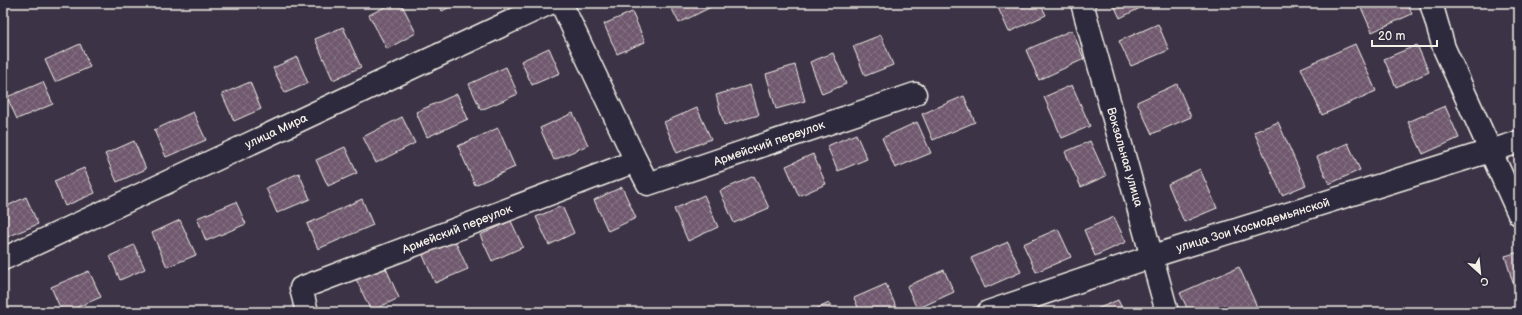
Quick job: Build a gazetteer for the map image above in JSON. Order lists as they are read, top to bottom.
{
  "streets": {
    "street": [
      "улица Мира",
      "Армейский переулок",
      "Вокзальная улица",
      "улица Зои Космодемьянской"
    ]
  },
  "crossings": [
    ["Вокзальная улица", "улица Зои Космодемьянской"]
  ],
  "scale_bar": "20 m",
  "north": "bottom right"
}
